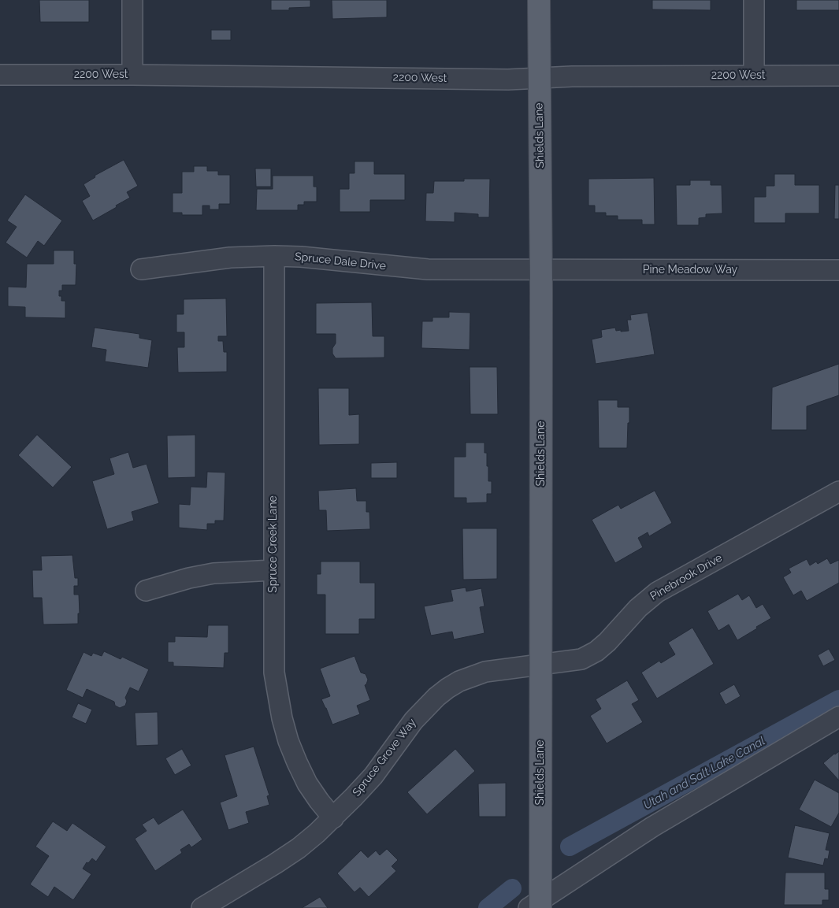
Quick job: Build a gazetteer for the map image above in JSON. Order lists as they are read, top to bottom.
{
  "streets": {
    "main road": ["Shields Lane"],
    "street": [
      "2200 West",
      "Spruce Dale Drive",
      "Pine Meadow Way",
      "Spruce Creek Lane",
      "Pinebrook Drive",
      "Spruce Grove Way"
    ]
  },
  "crossings": [
    ["2200 West", "Shields Lane"],
    ["Shields Lane", "Spruce Dale Drive"],
    ["Shields Lane", "Pine Meadow Way"],
    ["Shields Lane", "Pinebrook Drive"],
    ["Shields Lane", "Spruce Grove Way"],
    ["Spruce Dale Drive", "Pine Meadow Way"],
    ["Spruce Dale Drive", "Spruce Creek Lane"],
    ["Spruce Creek Lane", "Spruce Grove Way"],
    ["Pinebrook Drive", "Spruce Grove Way"]
  ],
  "water": ["Utah and Salt Lake Canal"]
}
